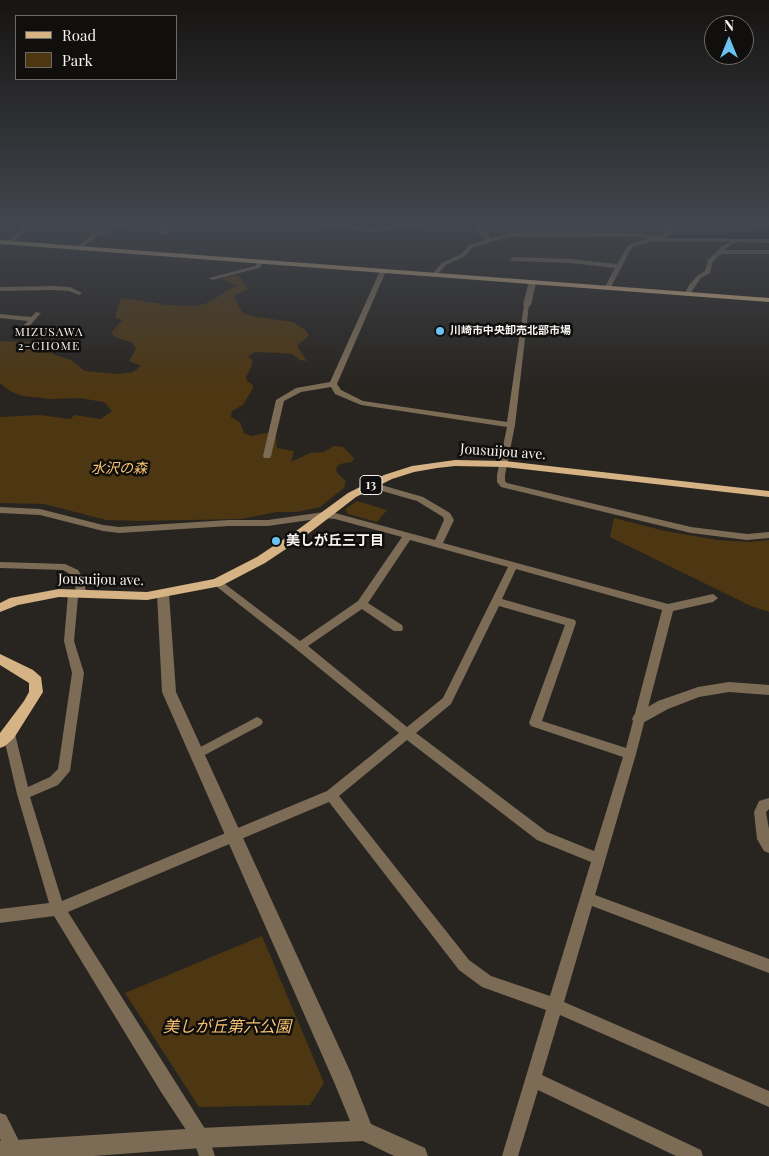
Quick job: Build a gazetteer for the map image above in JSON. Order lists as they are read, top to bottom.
{
  "streets": {
    "main road": ["Jousuijou ave.", "13"]
  },
  "districts": ["MIZUSAWA 2-CHOME"],
  "parks": ["水沢の森", "美しが丘第六公園"],
  "places": ["川崎市中央卸売北部市場", "美しが丘三丁目"],
  "legend": ["Road", "Park"],
  "north": "top"
}
